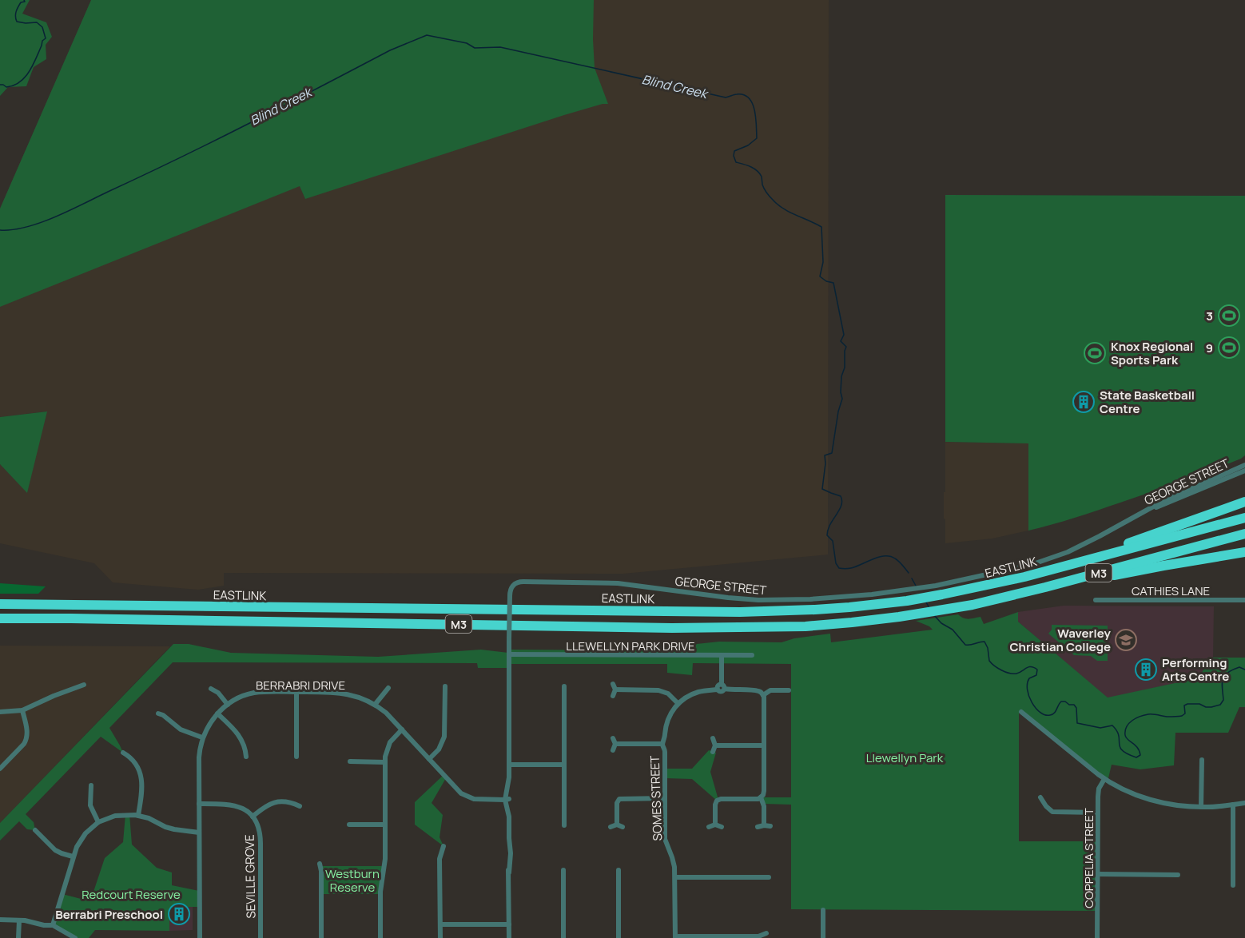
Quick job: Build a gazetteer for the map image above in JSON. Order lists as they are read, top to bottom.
{
  "streets": {
    "highway": ["EASTLINK", "M3"],
    "street": [
      "GEORGE STREET",
      "CATHIES LANE",
      "LLEWELLYN PARK DRIVE",
      "BERRABRI DRIVE",
      "SOMES STREET",
      "COPPELIA STREET",
      "SEVILLE GROVE"
    ]
  },
  "crossings": [
    ["GEORGE STREET", "LLEWELLYN PARK DRIVE"],
    ["GEORGE STREET", "BERRABRI DRIVE"]
  ],
  "water": ["Blind Creek"],
  "parks": ["Llewellyn Park", "Westburn Reserve", "Redcourt Reserve"],
  "places": {
    "sports": ["3", "9", "Knox Regional Sports Park"],
    "building": ["State Basketball Centre", "Performing Arts Centre", "Berrabri Preschool"],
    "school or university": ["Waverley Christian College"]
  }
}
